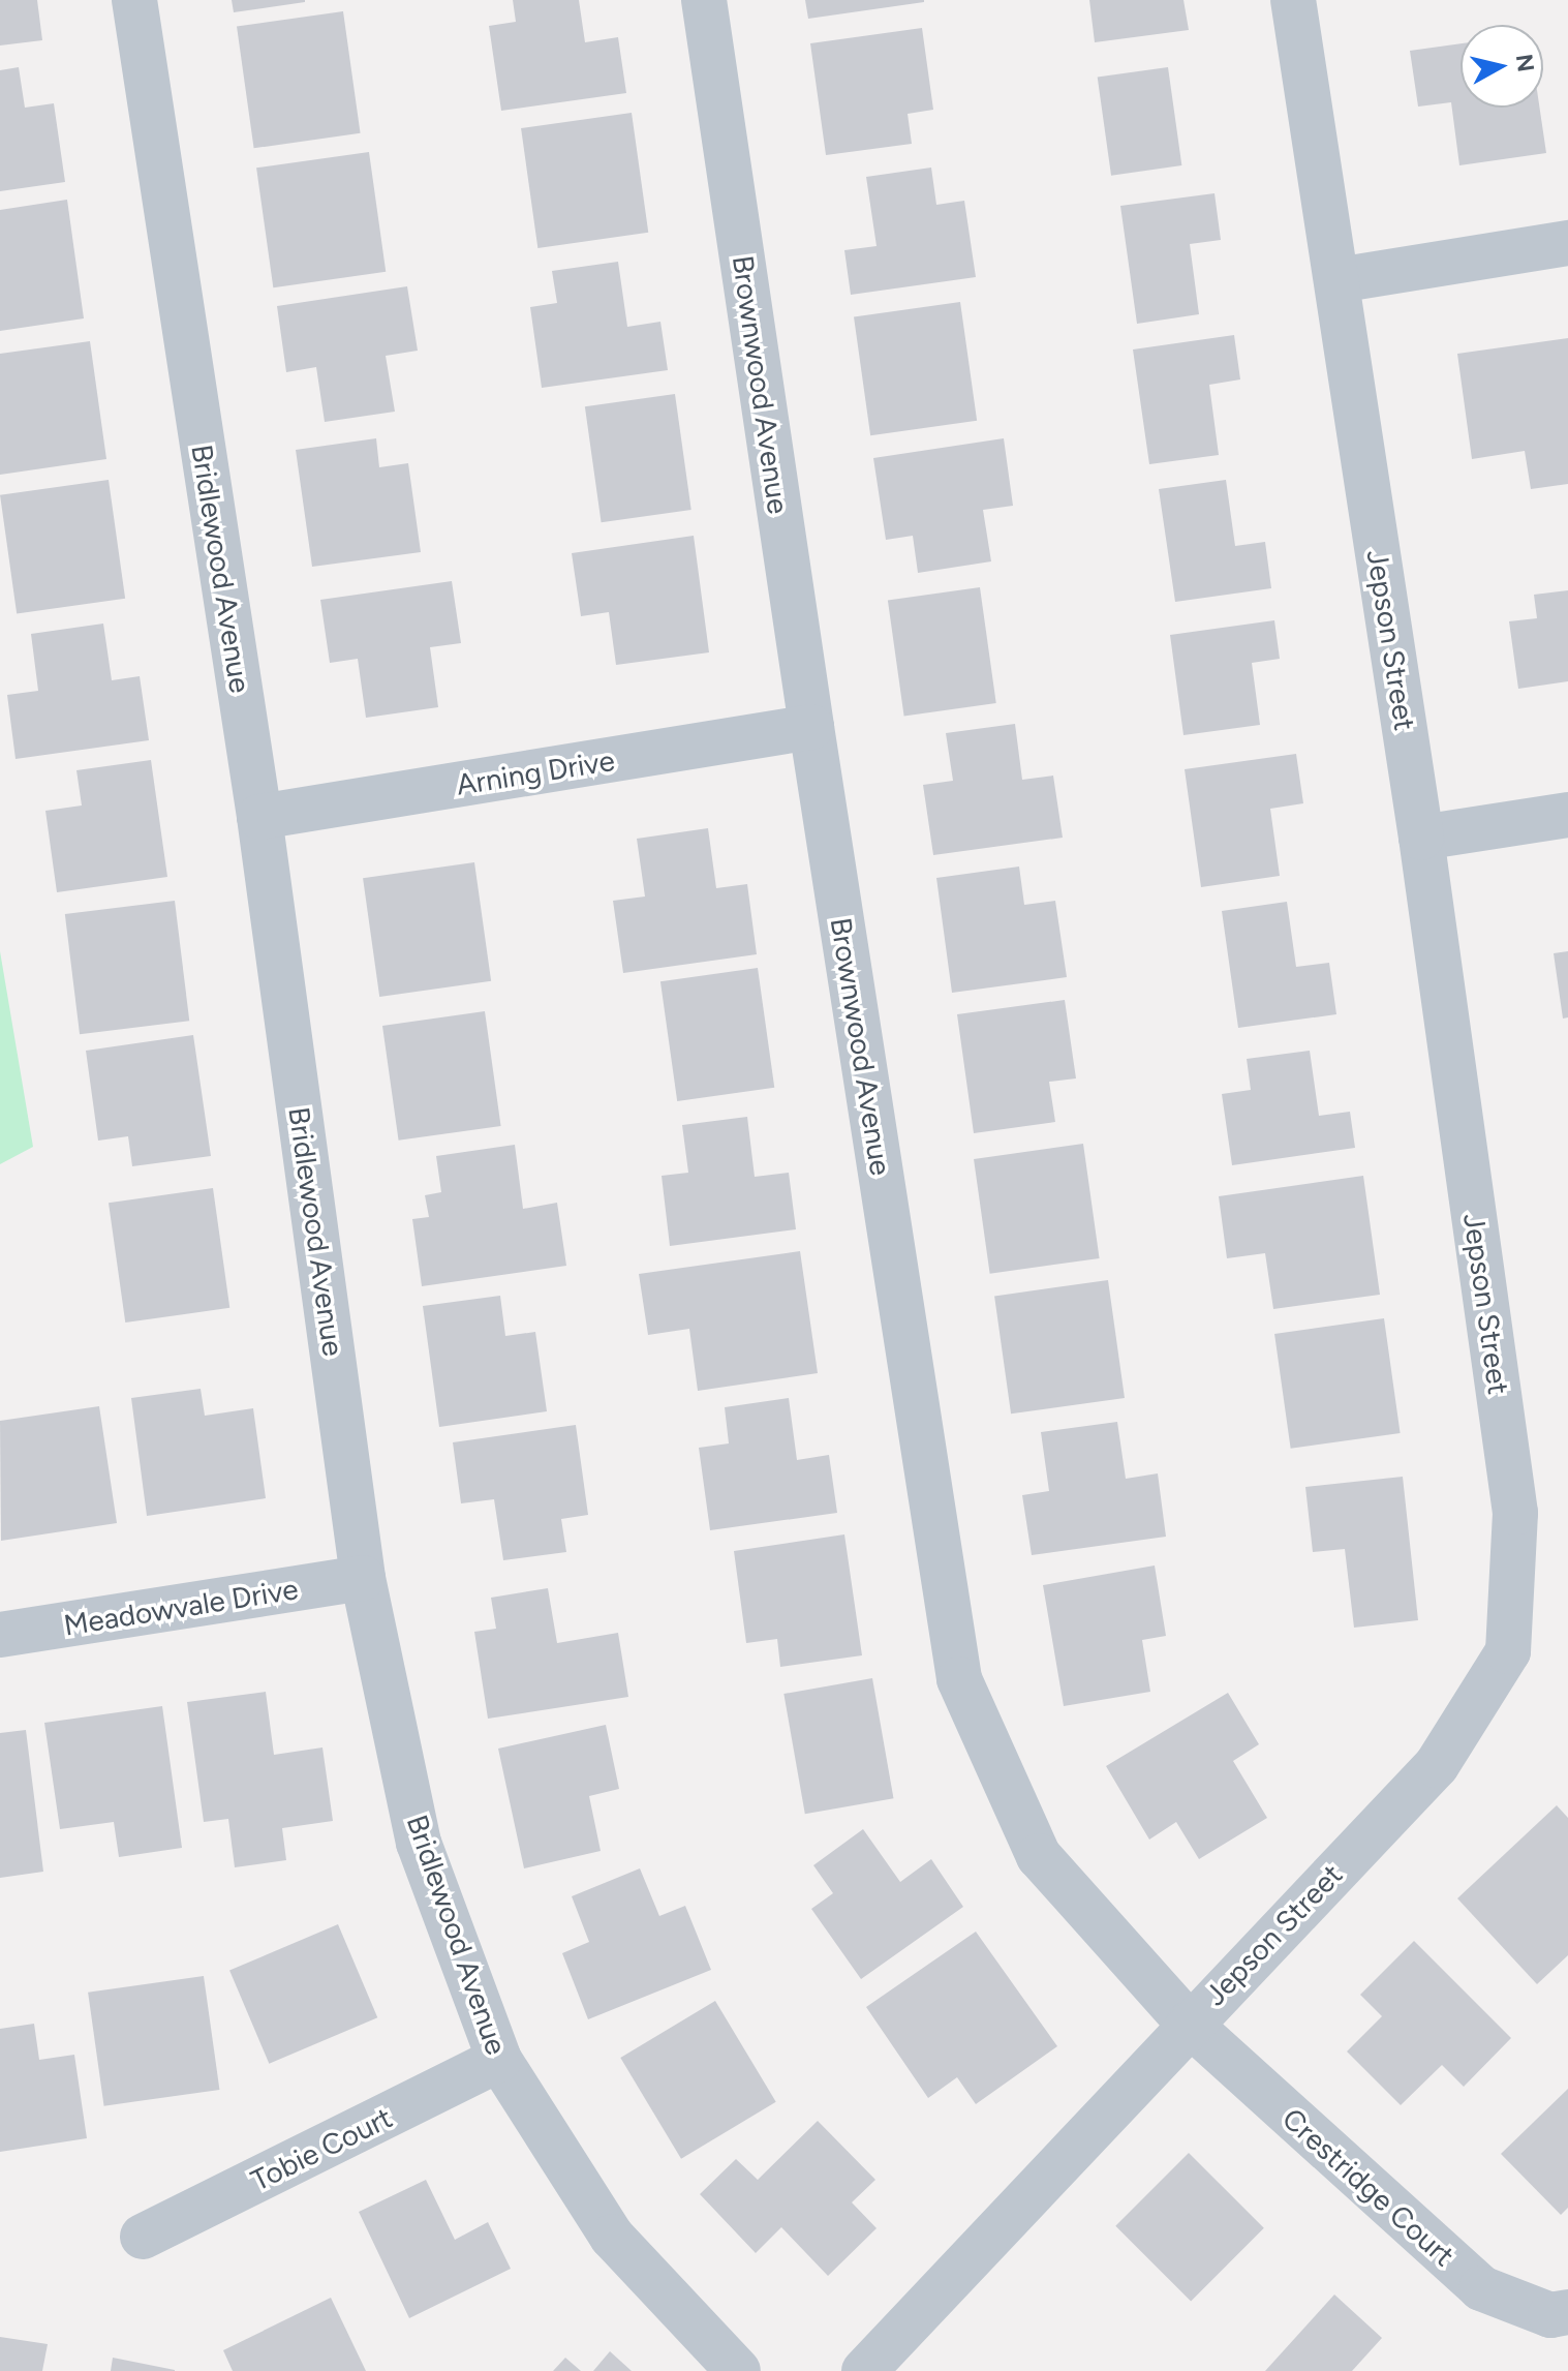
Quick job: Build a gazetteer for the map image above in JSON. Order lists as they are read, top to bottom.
{
  "streets": {
    "street": [
      "Brownwood Avenue",
      "Bridlewood Avenue",
      "Jepson Street",
      "Arning Drive",
      "Meadowvale Drive",
      "Tobie Court",
      "Crestridge Court"
    ]
  },
  "crossings": [
    ["Brownwood Avenue", "Jepson Street"],
    ["Brownwood Avenue", "Arning Drive"],
    ["Brownwood Avenue", "Crestridge Court"],
    ["Bridlewood Avenue", "Arning Drive"],
    ["Bridlewood Avenue", "Meadowvale Drive"],
    ["Bridlewood Avenue", "Tobie Court"],
    ["Jepson Street", "Crestridge Court"]
  ],
  "north": "right"
}
